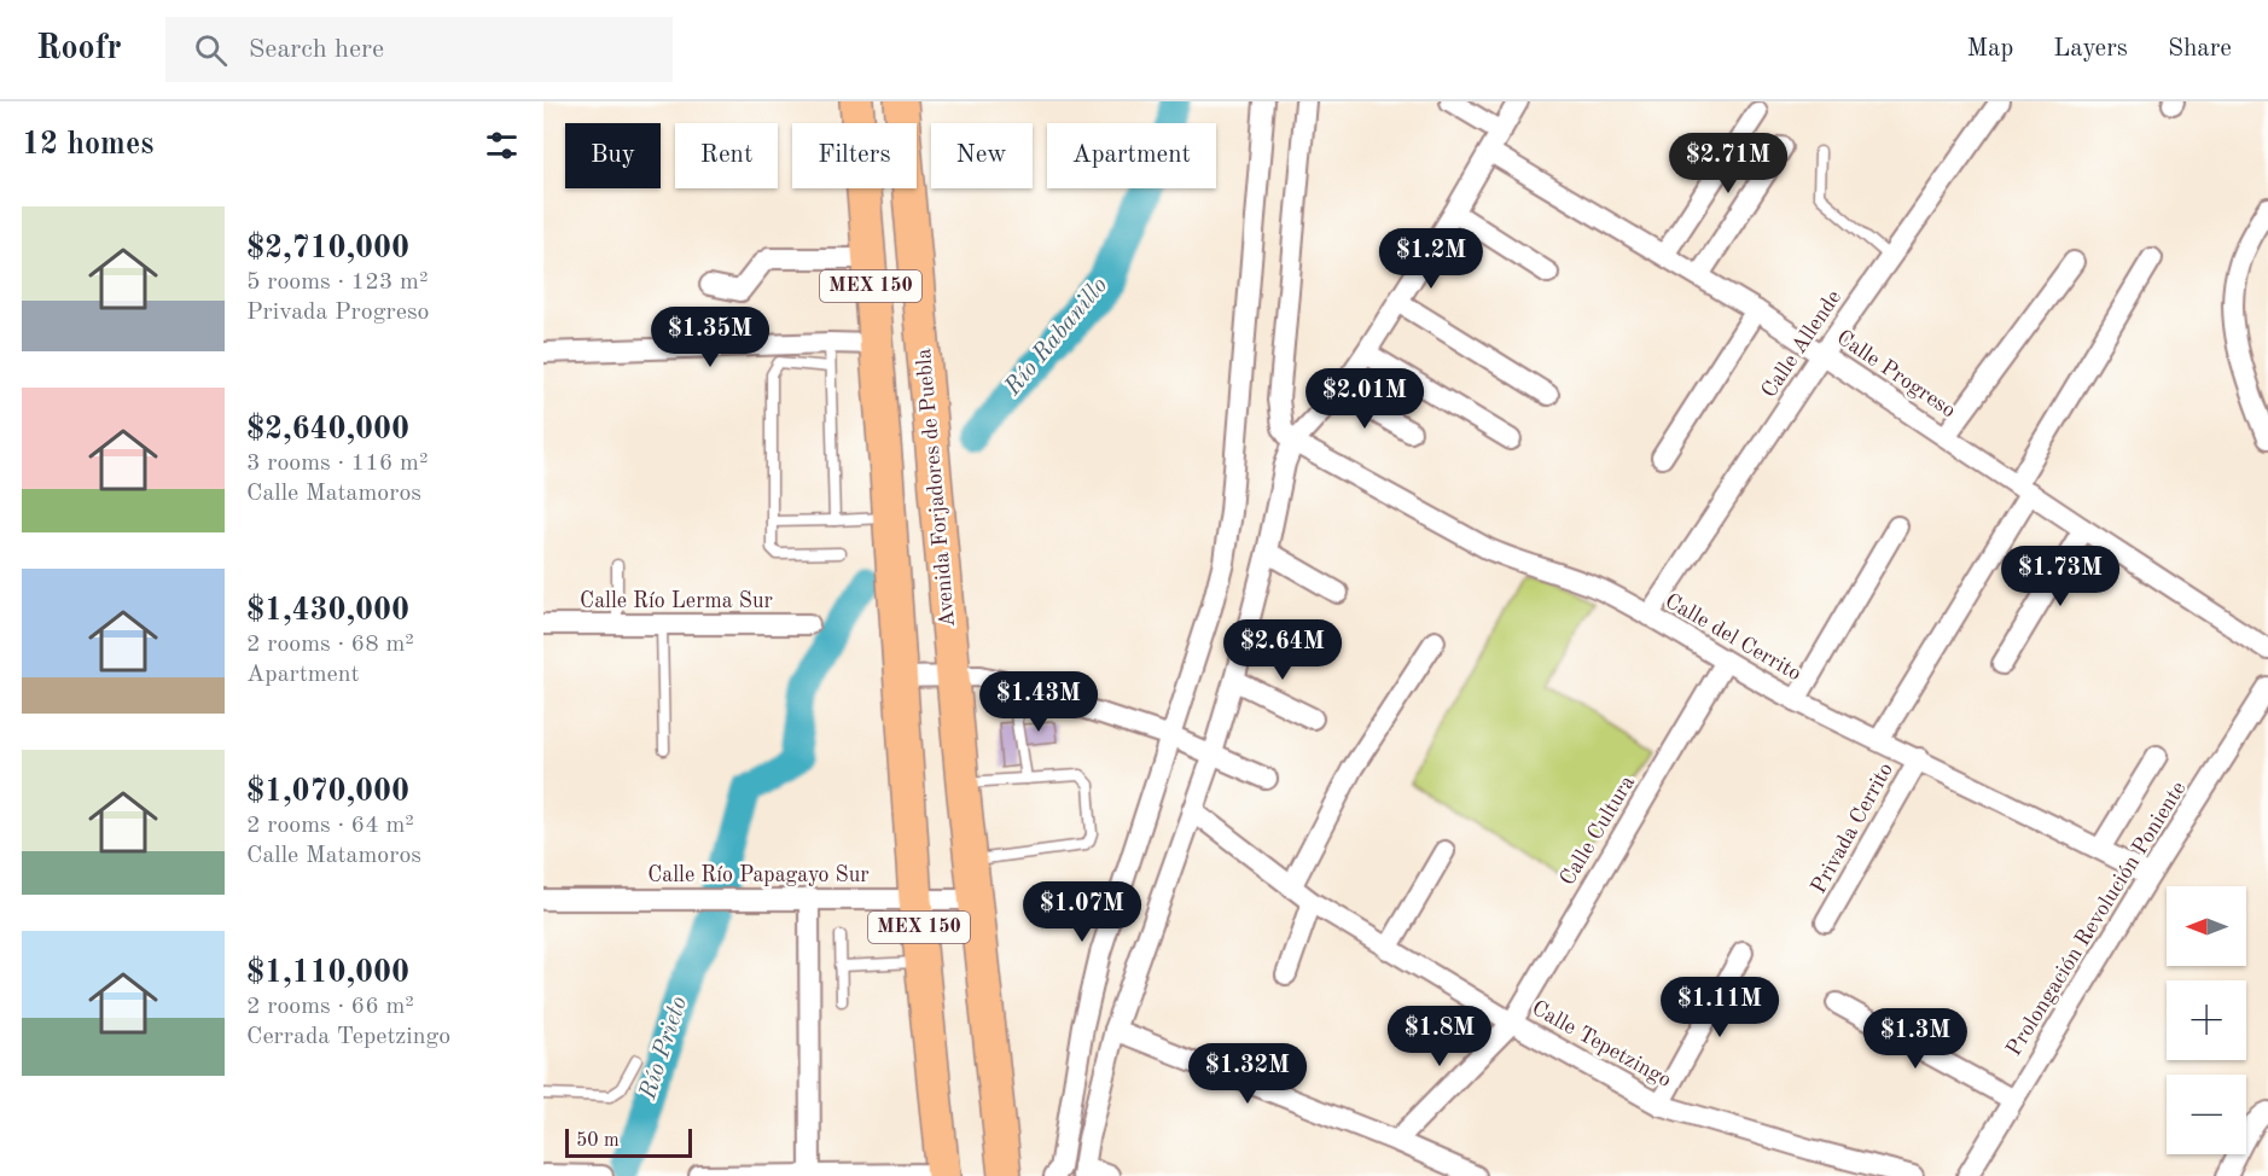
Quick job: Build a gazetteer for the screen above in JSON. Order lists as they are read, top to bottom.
{
  "streets": {
    "main road": ["MEX 150", "Avenida Forjadores de Puebla"],
    "street": [
      "Calle Allende",
      "Calle Progreso",
      "Calle Río Lerma Sur",
      "Calle del Cerrito",
      "Privada Cerrito",
      "Calle Cultura",
      "Calle Río Papagayo Sur",
      "Prolongación Revolución Poniente",
      "Calle Tepetzingo"
    ]
  },
  "crossings": [
    ["MEX 150", "Calle Río Papagayo Sur"],
    ["Calle Allende", "Calle Progreso"],
    ["Calle Allende", "Calle del Cerrito"],
    ["Avenida Forjadores de Puebla", "Calle Río Papagayo Sur"],
    ["Calle del Cerrito", "Privada Cerrito"],
    ["Calle del Cerrito", "Calle Cultura"],
    ["Calle del Cerrito", "Prolongación Revolución Poniente"],
    ["Calle Cultura", "Calle Tepetzingo"]
  ],
  "water": ["Río Rabanillo", "Río Prieto"],
  "scale_bar": "50 m",
  "north": "left",
  "page": {
    "header": "Roofr",
    "search": "Search here",
    "nav": ["Map", "Layers", "Share"],
    "heading": "12 homes",
    "chip": [
      "Buy",
      "Rent",
      "Filters",
      "New",
      "Apartment"
    ],
    "price": [
      "$2.71M",
      "$1.2M",
      "$1.35M",
      "$2.01M",
      "$1.73M",
      "$2.64M",
      "$1.43M",
      "$1.07M",
      "$1.11M",
      "$1.8M",
      "$1.3M",
      "$1.32M"
    ],
    "list": [
      {
        "name": "$2,710,000",
        "note": "5 rooms · 123 m² · Privada Progreso"
      },
      {
        "name": "$2,640,000",
        "note": "3 rooms · 116 m² · Calle Matamoros"
      },
      {
        "name": "$1,430,000",
        "note": "2 rooms · 68 m² · Apartment"
      },
      {
        "name": "$1,070,000",
        "note": "2 rooms · 64 m² · Calle Matamoros"
      },
      {
        "name": "$1,110,000",
        "note": "2 rooms · 66 m² · Cerrada Tepetzingo"
      }
    ],
    "map_buttons": ["+", "−"],
    "scale": "50 m"
  }
}
